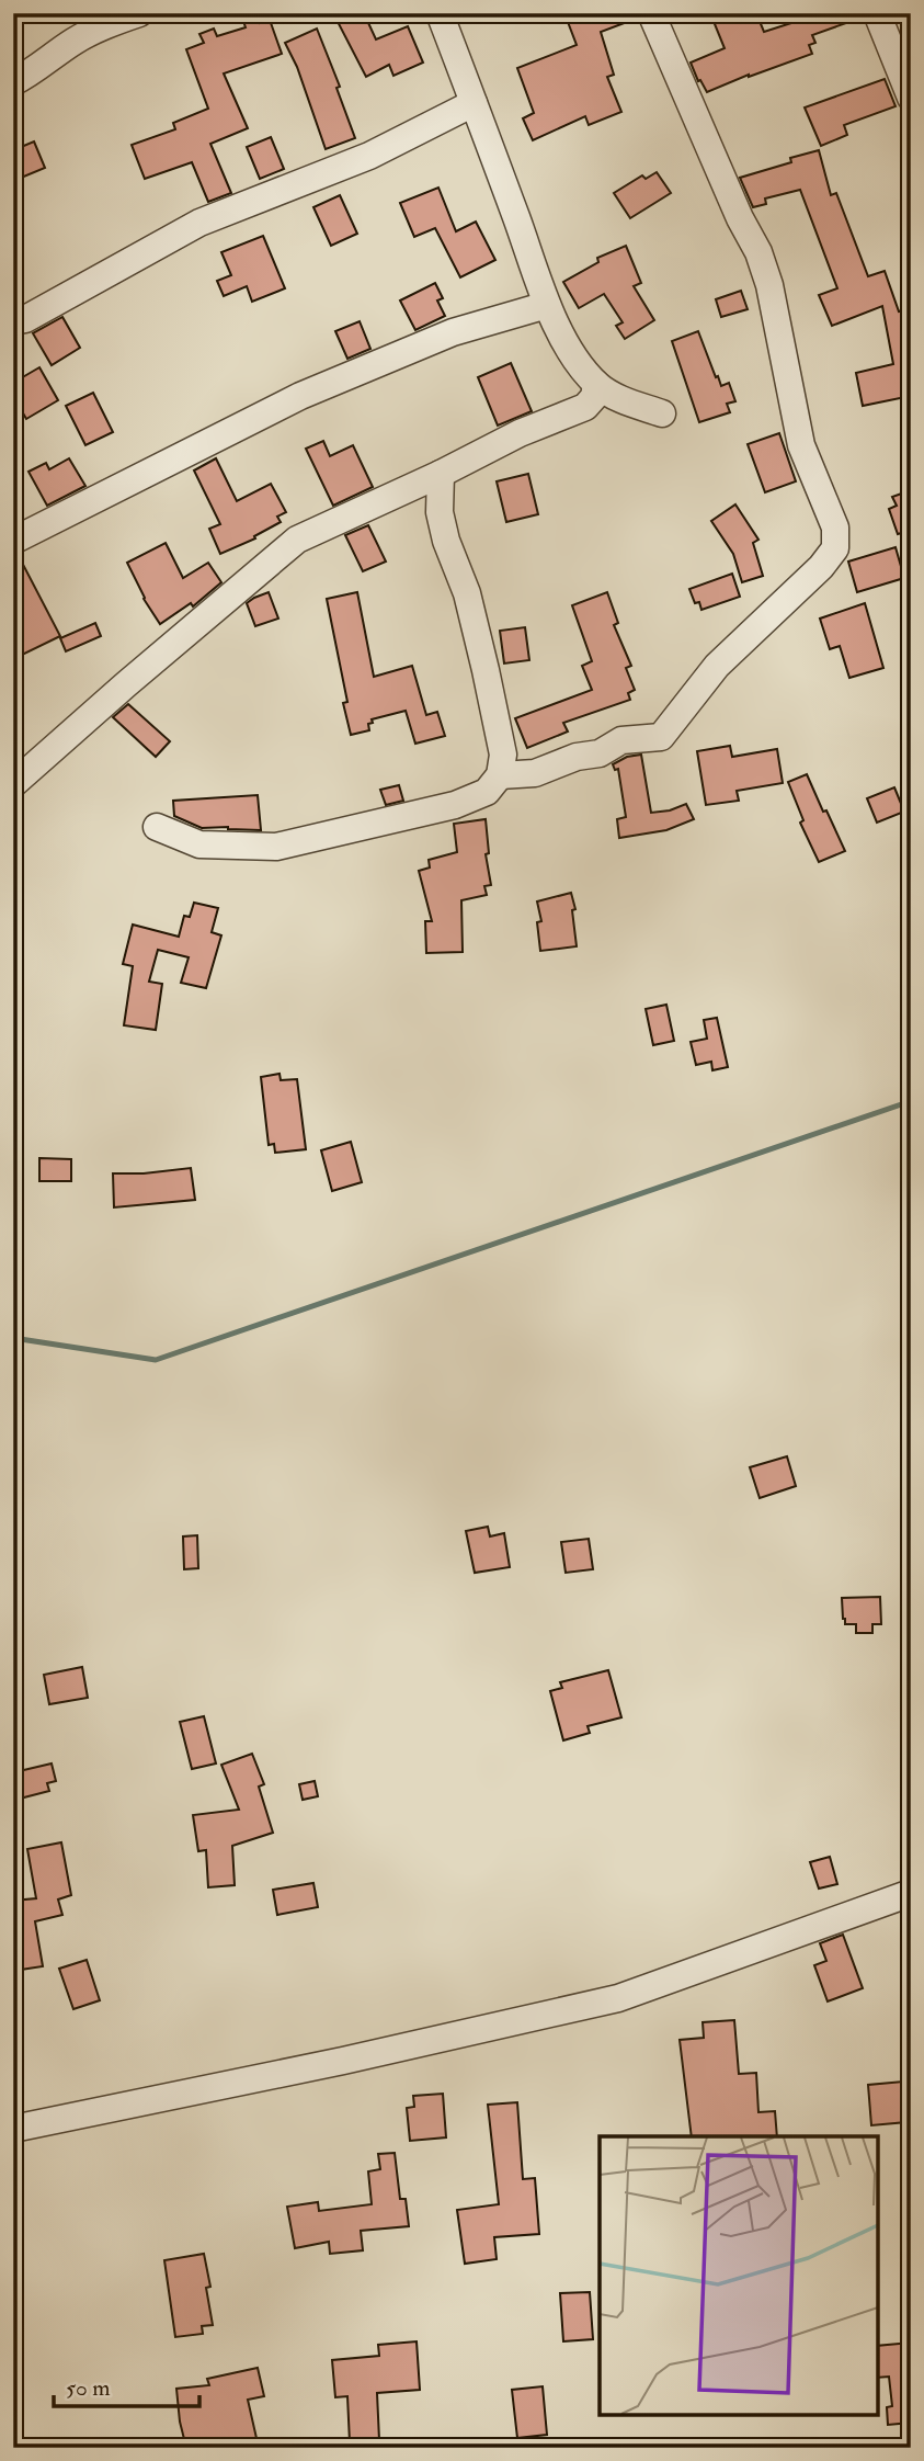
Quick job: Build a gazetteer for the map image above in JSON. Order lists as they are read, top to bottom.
{
  "scale_bar": "50 m"
}
